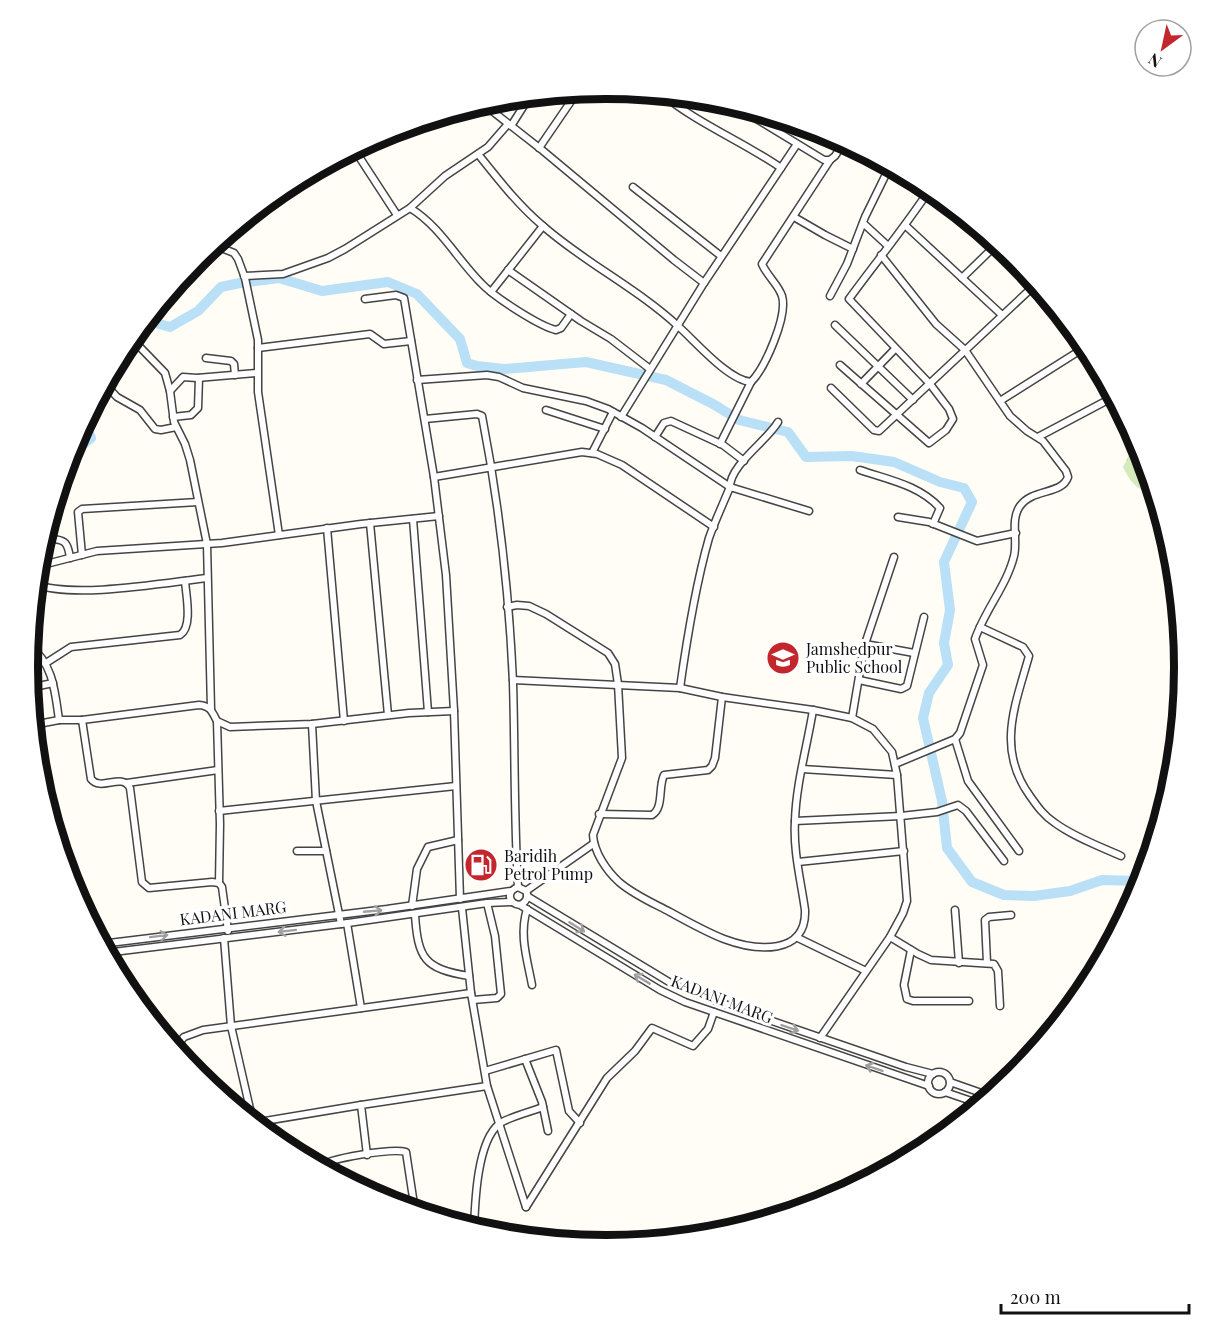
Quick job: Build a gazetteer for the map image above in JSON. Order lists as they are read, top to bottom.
{
  "streets": {
    "street": ["KADANI MARG"]
  },
  "places": {
    "school or university": ["Jamshedpur Public School"],
    "fuel station": ["Baridih Petrol Pump"]
  },
  "scale_bar": "200 m",
  "north": "bottom left"
}
